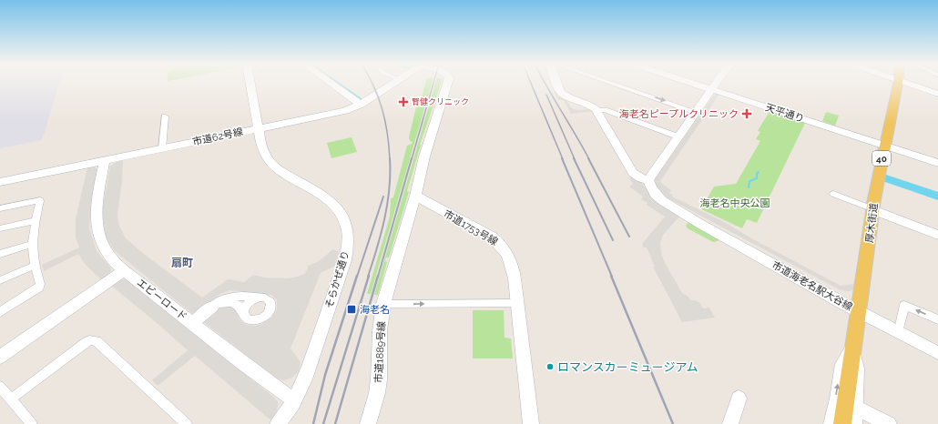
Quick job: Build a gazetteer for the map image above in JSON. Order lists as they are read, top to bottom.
{
  "streets": {
    "main road": ["40", "厚木街道"],
    "street": [
      "天平通り",
      "市道62号線",
      "市道1753号線",
      "そらかぜ通り",
      "市道海老名駅大谷線",
      "エビーロード",
      "市道1889号線"
    ]
  },
  "crossings": [
    ["天平通り", "厚木街道"],
    ["市道62号線", "そらかぜ通り"],
    ["市道62号線", "エビーロード"],
    ["厚木街道", "市道海老名駅大谷線"],
    ["市道1753号線", "市道1889号線"],
    ["そらかぜ通り", "エビーロード"]
  ],
  "districts": ["扇町"],
  "parks": ["海老名中央公園"],
  "places": {
    "health": ["腎健クリニック", "海老名ピープルクリニック"],
    "transit": ["海老名"],
    "other": ["ロマンスカーミュージアム"]
  }
}
